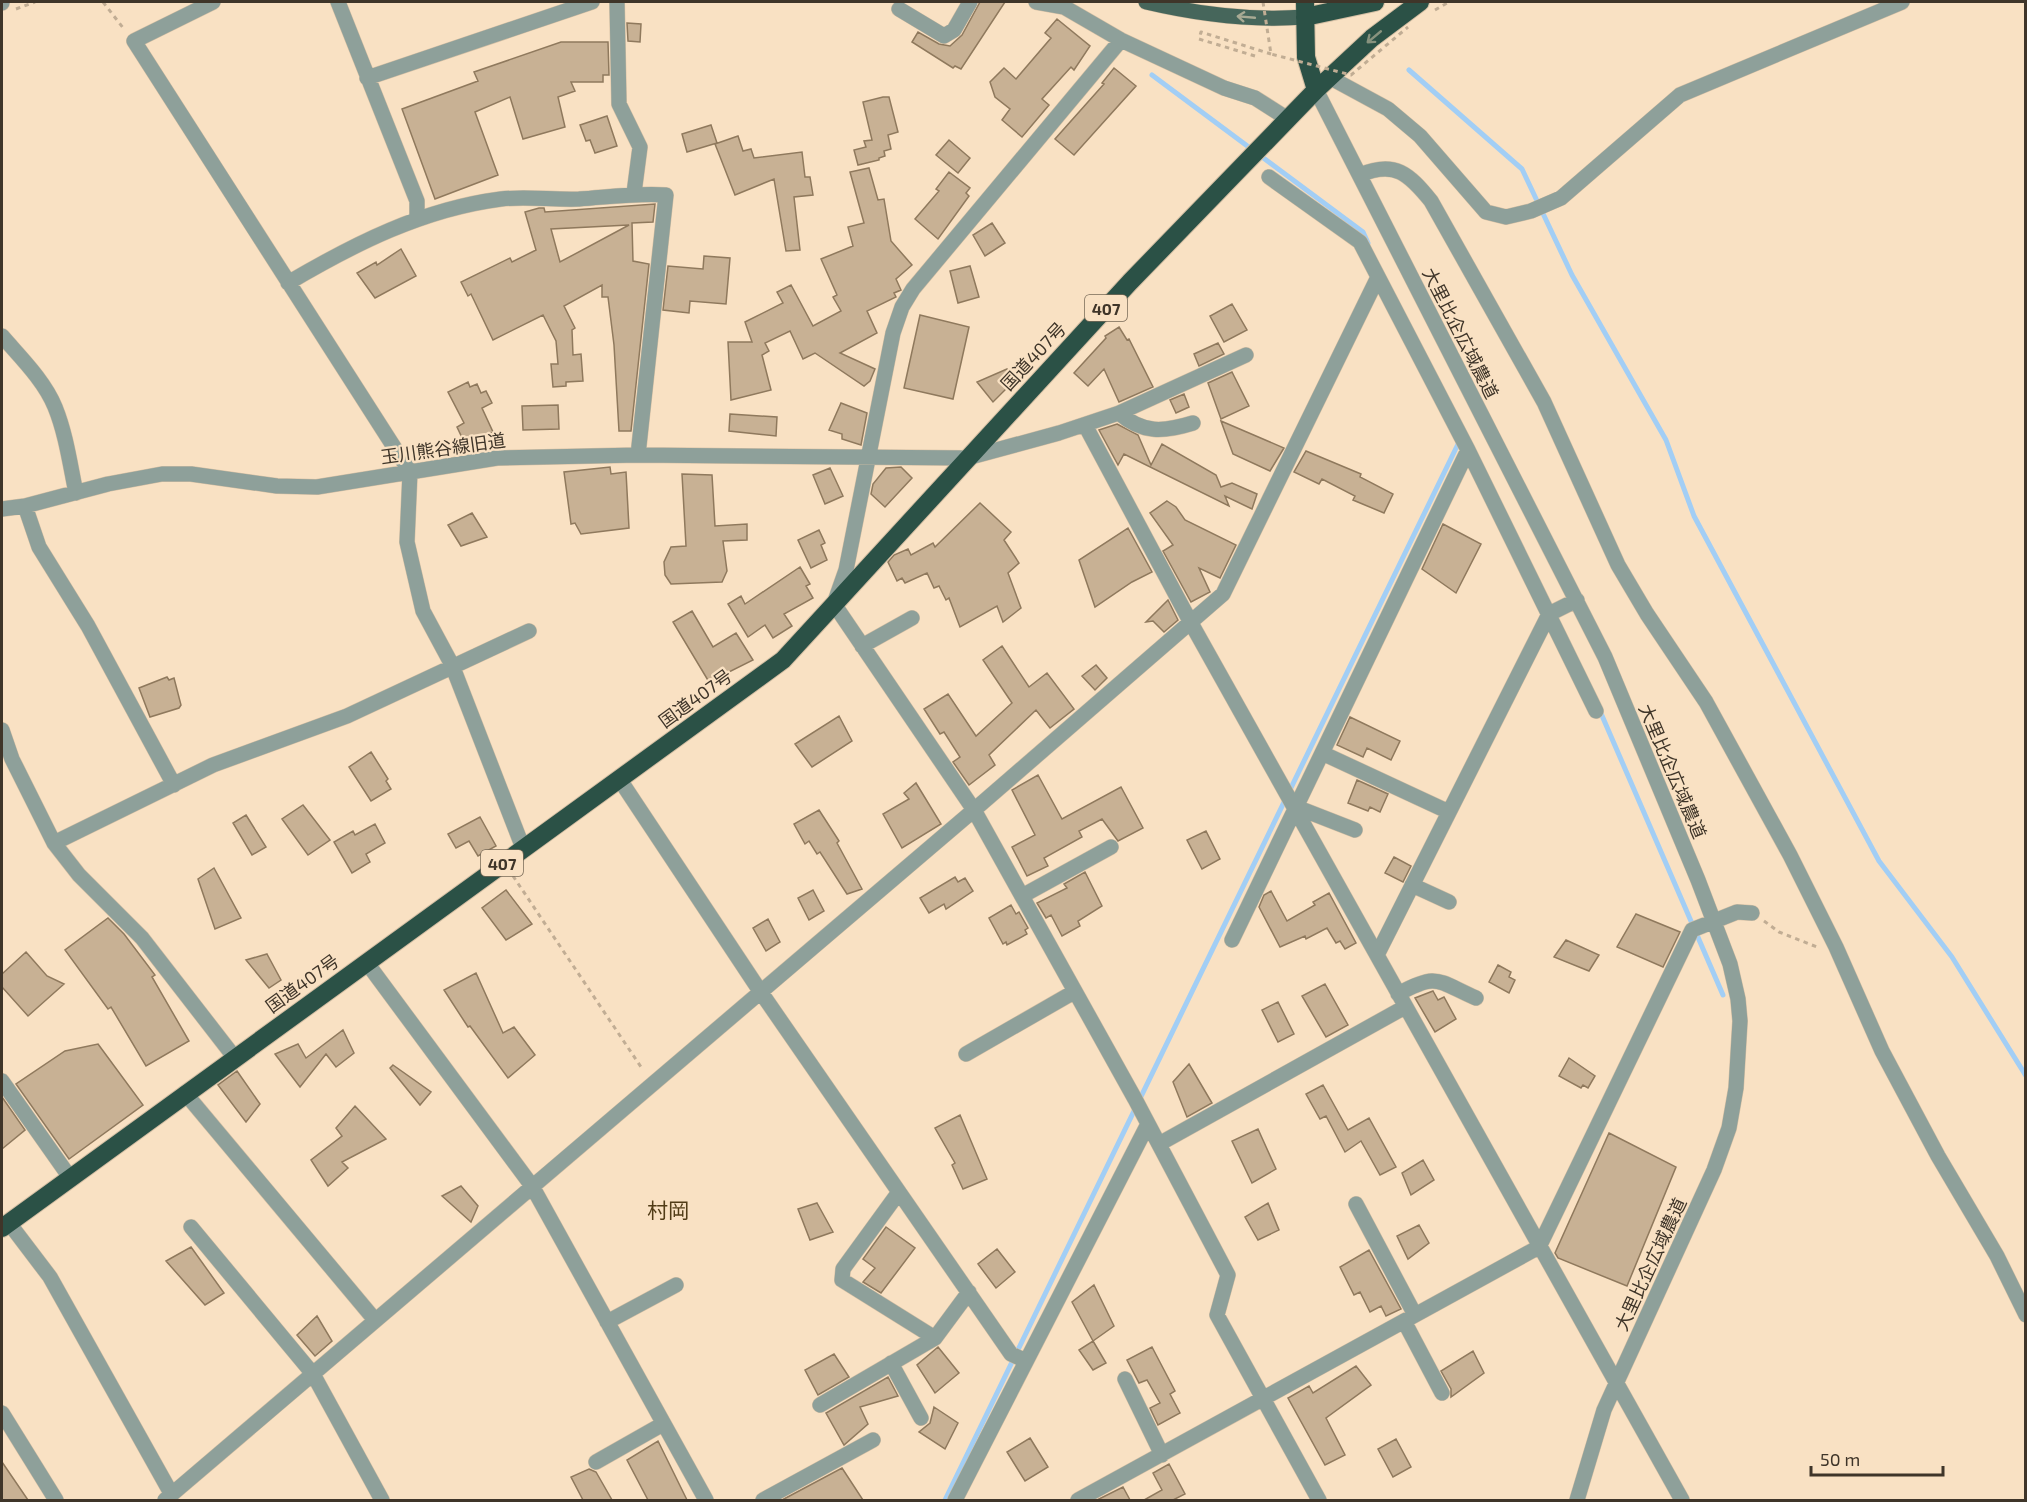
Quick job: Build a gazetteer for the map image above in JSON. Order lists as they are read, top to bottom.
{
  "streets": {
    "highway": ["407", "国道407号"],
    "street": ["大里比企広域農道", "玉川熊谷線旧道"]
  },
  "crossings": [
    ["大里比企広域農道", "国道407号"],
    ["国道407号", "玉川熊谷線旧道"]
  ],
  "districts": ["村岡"],
  "scale_bar": "50 m"
}
